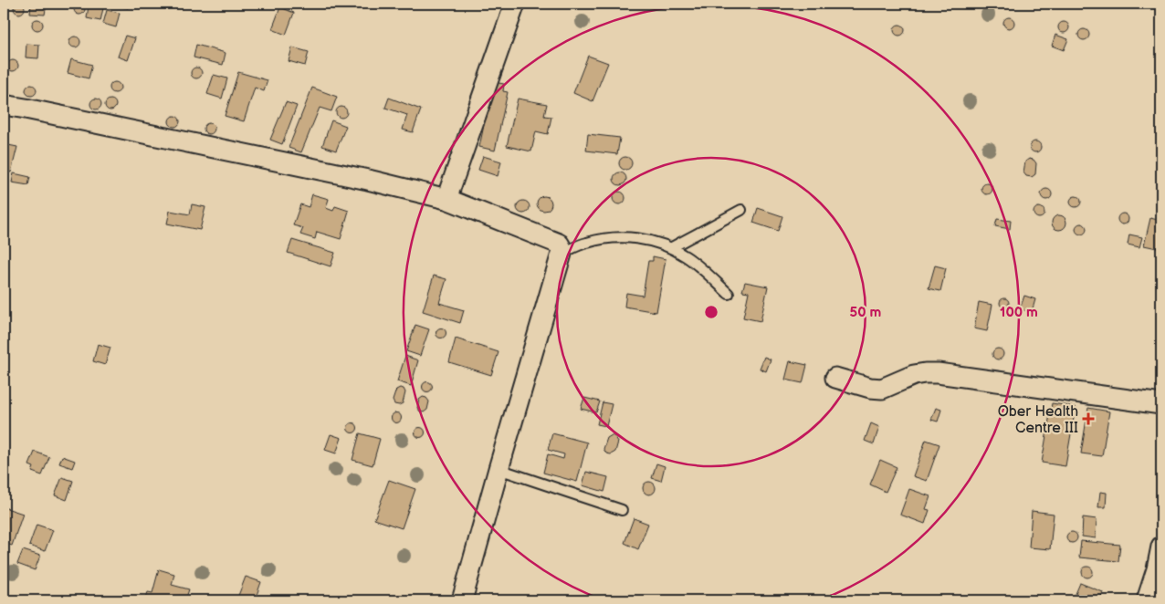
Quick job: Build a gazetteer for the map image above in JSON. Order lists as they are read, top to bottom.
{
  "places": {
    "health": ["Ober Health Centre III"]
  },
  "rings": ["50 m", "100 m"]
}
